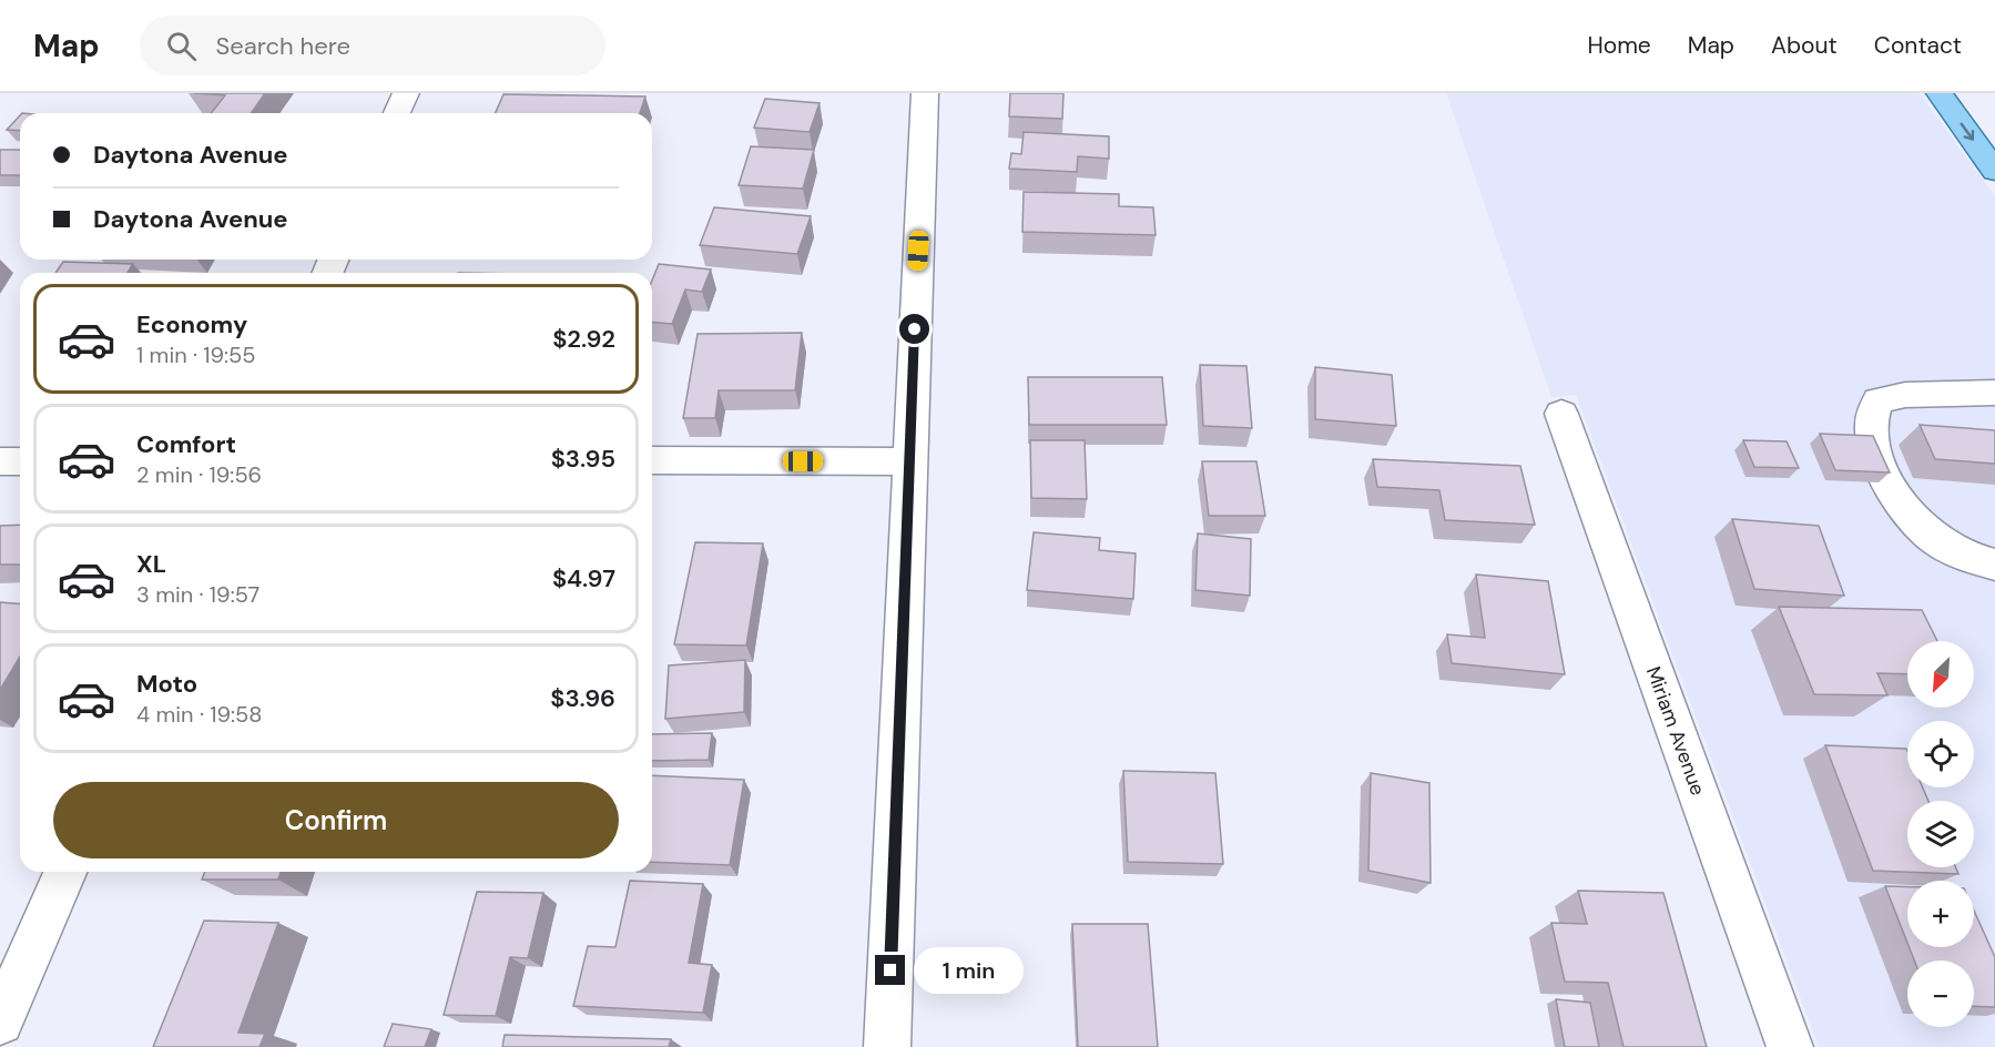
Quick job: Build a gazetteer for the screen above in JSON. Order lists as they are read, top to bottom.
{
  "streets": {
    "street": ["Miriam Avenue"]
  },
  "north": "bottom left",
  "page": {
    "header": "Map",
    "search": "Search here",
    "nav": [
      "Home",
      "Map",
      "About",
      "Contact"
    ],
    "banner": ["Daytona Avenue", "Daytona Avenue"],
    "list": [
      {
        "name": "Economy",
        "note": "1 min · 19:55",
        "value": "$2.92"
      },
      {
        "name": "Comfort",
        "note": "2 min · 19:56",
        "value": "$3.95"
      },
      {
        "name": "XL",
        "note": "3 min · 19:57",
        "value": "$4.97"
      },
      {
        "name": "Moto",
        "note": "4 min · 19:58",
        "value": "$3.96"
      }
    ],
    "map_buttons": ["+", "−"],
    "buttons": "Confirm",
    "bubble": "1 min"
  }
}
